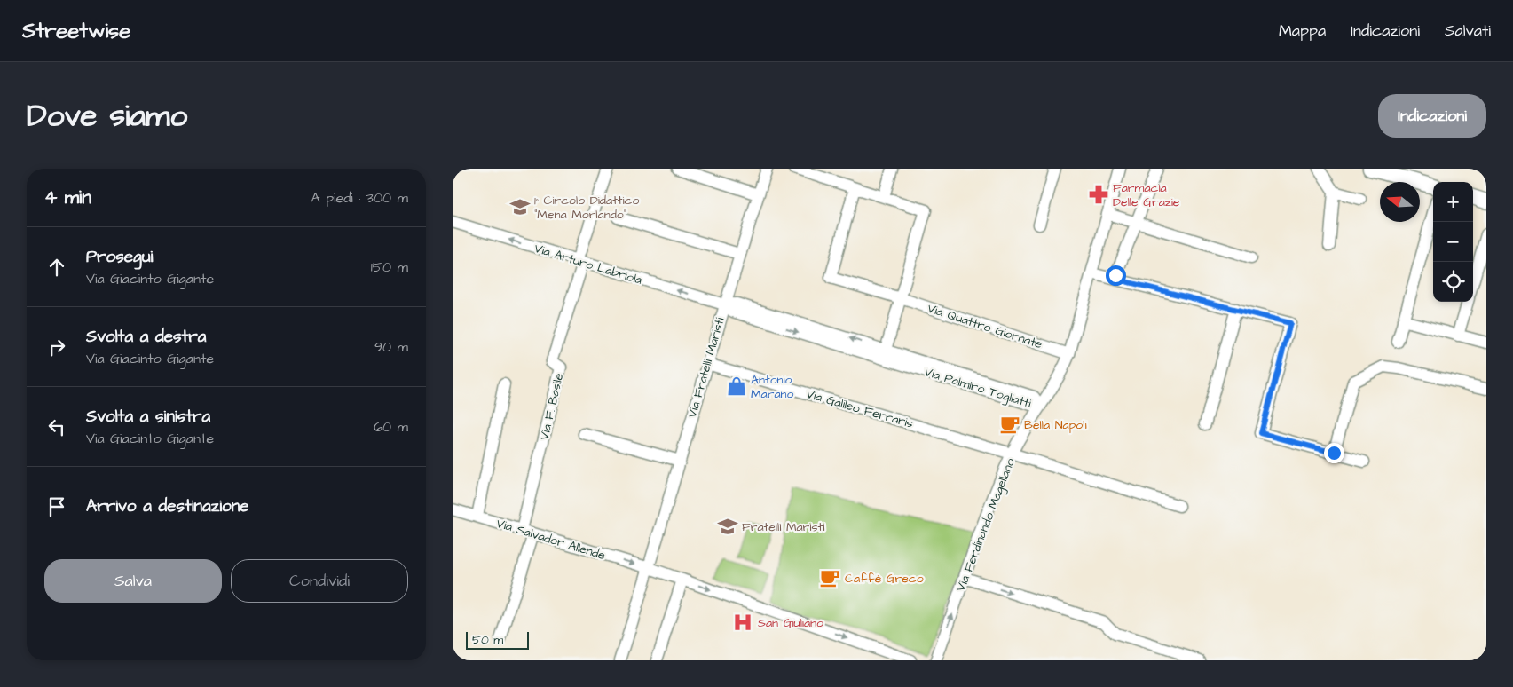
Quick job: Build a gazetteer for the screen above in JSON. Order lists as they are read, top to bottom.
{
  "streets": {
    "street": [
      "Via Arturo Labriola",
      "Via Quattro Giornate",
      "Via Fratelli Maristi",
      "Via Palmiro Togliatti",
      "Via F. Basile",
      "Via Galileo Ferraris",
      "Via Ferdinando Magellano",
      "Via Salvador Allende"
    ]
  },
  "crossings": [
    ["Via Arturo Labriola", "Via Fratelli Maristi"],
    ["Via Arturo Labriola", "Via Palmiro Togliatti"],
    ["Via Arturo Labriola", "Via F. Basile"],
    ["Via Quattro Giornate", "Via Ferdinando Magellano"],
    ["Via Fratelli Maristi", "Via Palmiro Togliatti"],
    ["Via Fratelli Maristi", "Via Galileo Ferraris"],
    ["Via Fratelli Maristi", "Via Salvador Allende"],
    ["Via Palmiro Togliatti", "Via Ferdinando Magellano"],
    ["Via F. Basile", "Via Salvador Allende"],
    ["Via Galileo Ferraris", "Via Ferdinando Magellano"]
  ],
  "one_way": ["Via Salvador Allende"],
  "places": {
    "pharmacy": ["Farmacia Delle Grazie"],
    "school or university": ["1° Circolo Didattico \"Mena Morlando\"", "Fratelli Maristi"],
    "shop": ["Antonio Marano"],
    "cafe": ["Bella Napoli", "Caffè Greco"],
    "hospital": ["San Giuliano"]
  },
  "scale_bar": "50 m",
  "north": "left",
  "page": {
    "header": "Streetwise",
    "nav": ["Mappa", "Indicazioni", "Salvati"],
    "title": "Dove siamo",
    "buttons": [
      "Indicazioni",
      ["Salva", "Condividi"]
    ],
    "heading": ["4 min", "A piedi · 300 m"],
    "map_buttons": ["+", "−"],
    "list": [
      ["Prosegui", "Via Giacinto Gigante", "150 m"],
      ["Svolta a destra", "Via Giacinto Gigante", "90 m"],
      ["Svolta a sinistra", "Via Giacinto Gigante", "60 m"],
      "Arrivo a destinazione"
    ],
    "scale": "50 m"
  }
}
